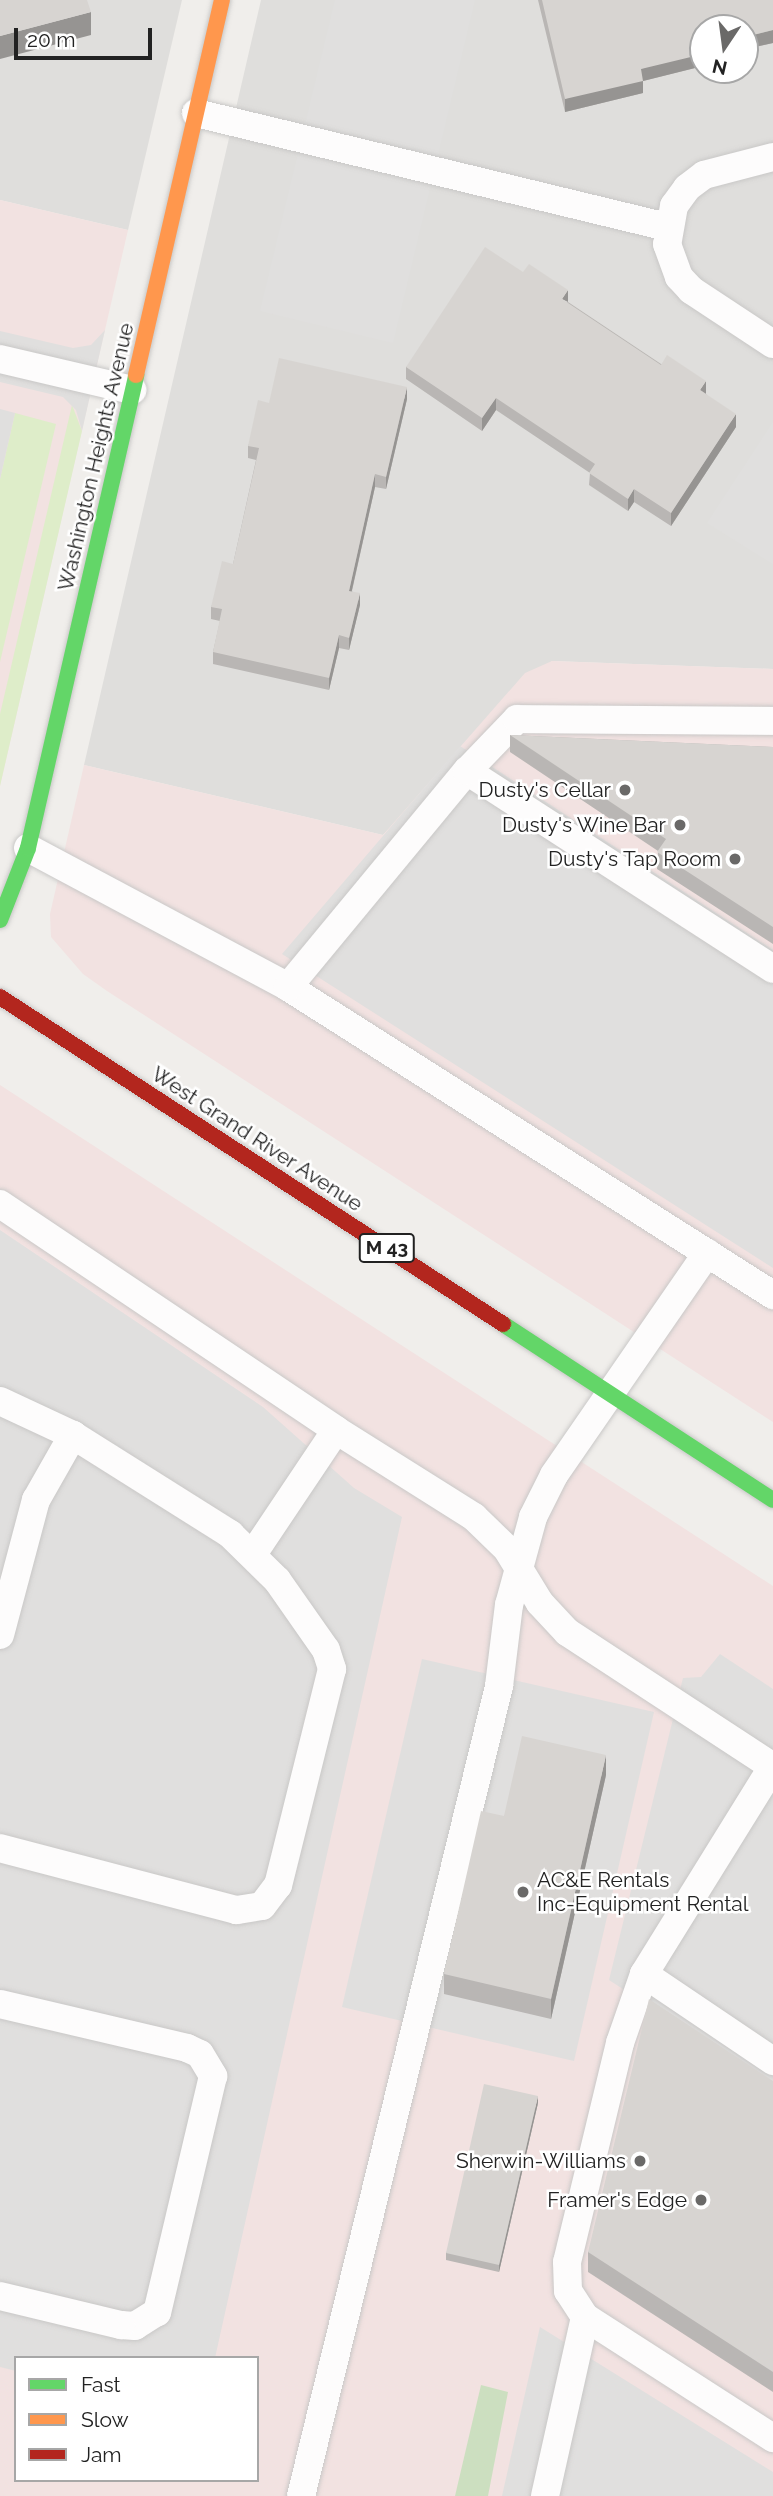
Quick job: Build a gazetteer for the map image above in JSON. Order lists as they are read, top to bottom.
{
  "streets": {
    "street": ["Washington Heights Avenue", "West Grand River Avenue", "M 43"]
  },
  "places": [
    "Dusty's Cellar",
    "Dusty's Wine Bar",
    "Dusty's Tap Room",
    "AC&E Rentals Inc-Equipment Rental",
    "Sherwin-Williams",
    "Framer's Edge"
  ],
  "legend": ["Fast", "Slow", "Jam"],
  "scale_bar": "20 m",
  "north": "bottom"
}
